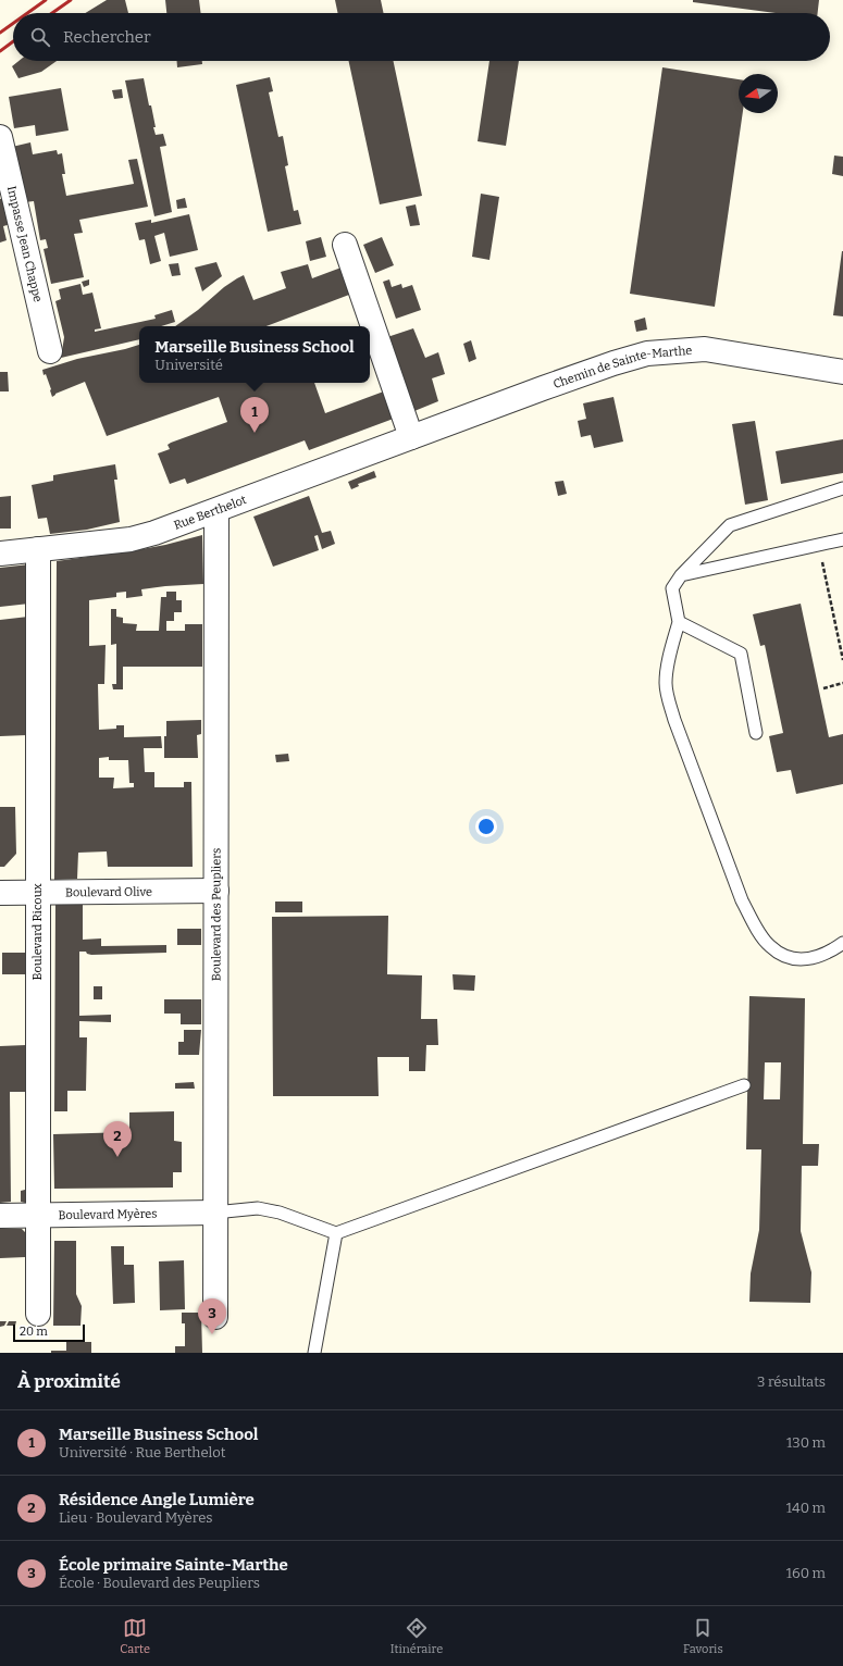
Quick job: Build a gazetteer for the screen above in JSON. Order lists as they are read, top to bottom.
{
  "streets": {
    "street": [
      "Impasse Jean Chappe",
      "Chemin de Sainte-Marthe",
      "Rue Berthelot",
      "Boulevard Olive",
      "Boulevard des Peupliers",
      "Boulevard Ricoux",
      "Boulevard Myères"
    ]
  },
  "crossings": [
    ["Chemin de Sainte-Marthe", "Rue Berthelot"],
    ["Rue Berthelot", "Boulevard des Peupliers"],
    ["Rue Berthelot", "Boulevard Ricoux"],
    ["Boulevard Olive", "Boulevard des Peupliers"],
    ["Boulevard Olive", "Boulevard Ricoux"],
    ["Boulevard des Peupliers", "Boulevard Myères"],
    ["Boulevard Ricoux", "Boulevard Myères"]
  ],
  "scale_bar": "20 m",
  "north": "left",
  "page": {
    "search": "Rechercher",
    "popup": ["Marseille Business School", "Université"],
    "pins": ["1", "2", "3"],
    "scale": "20 m",
    "heading": ["À proximité", "3 résultats"],
    "list": [
      {
        "mark": "1",
        "name": "Marseille Business School",
        "note": "Université · Rue Berthelot",
        "value": "130 m"
      },
      {
        "mark": "2",
        "name": "Résidence Angle Lumière",
        "note": "Lieu · Boulevard Myères",
        "value": "140 m"
      },
      {
        "mark": "3",
        "name": "École primaire Sainte-Marthe",
        "note": "École · Boulevard des Peupliers",
        "value": "160 m"
      }
    ],
    "nav": ["Carte", "Itinéraire", "Favoris"]
  }
}
